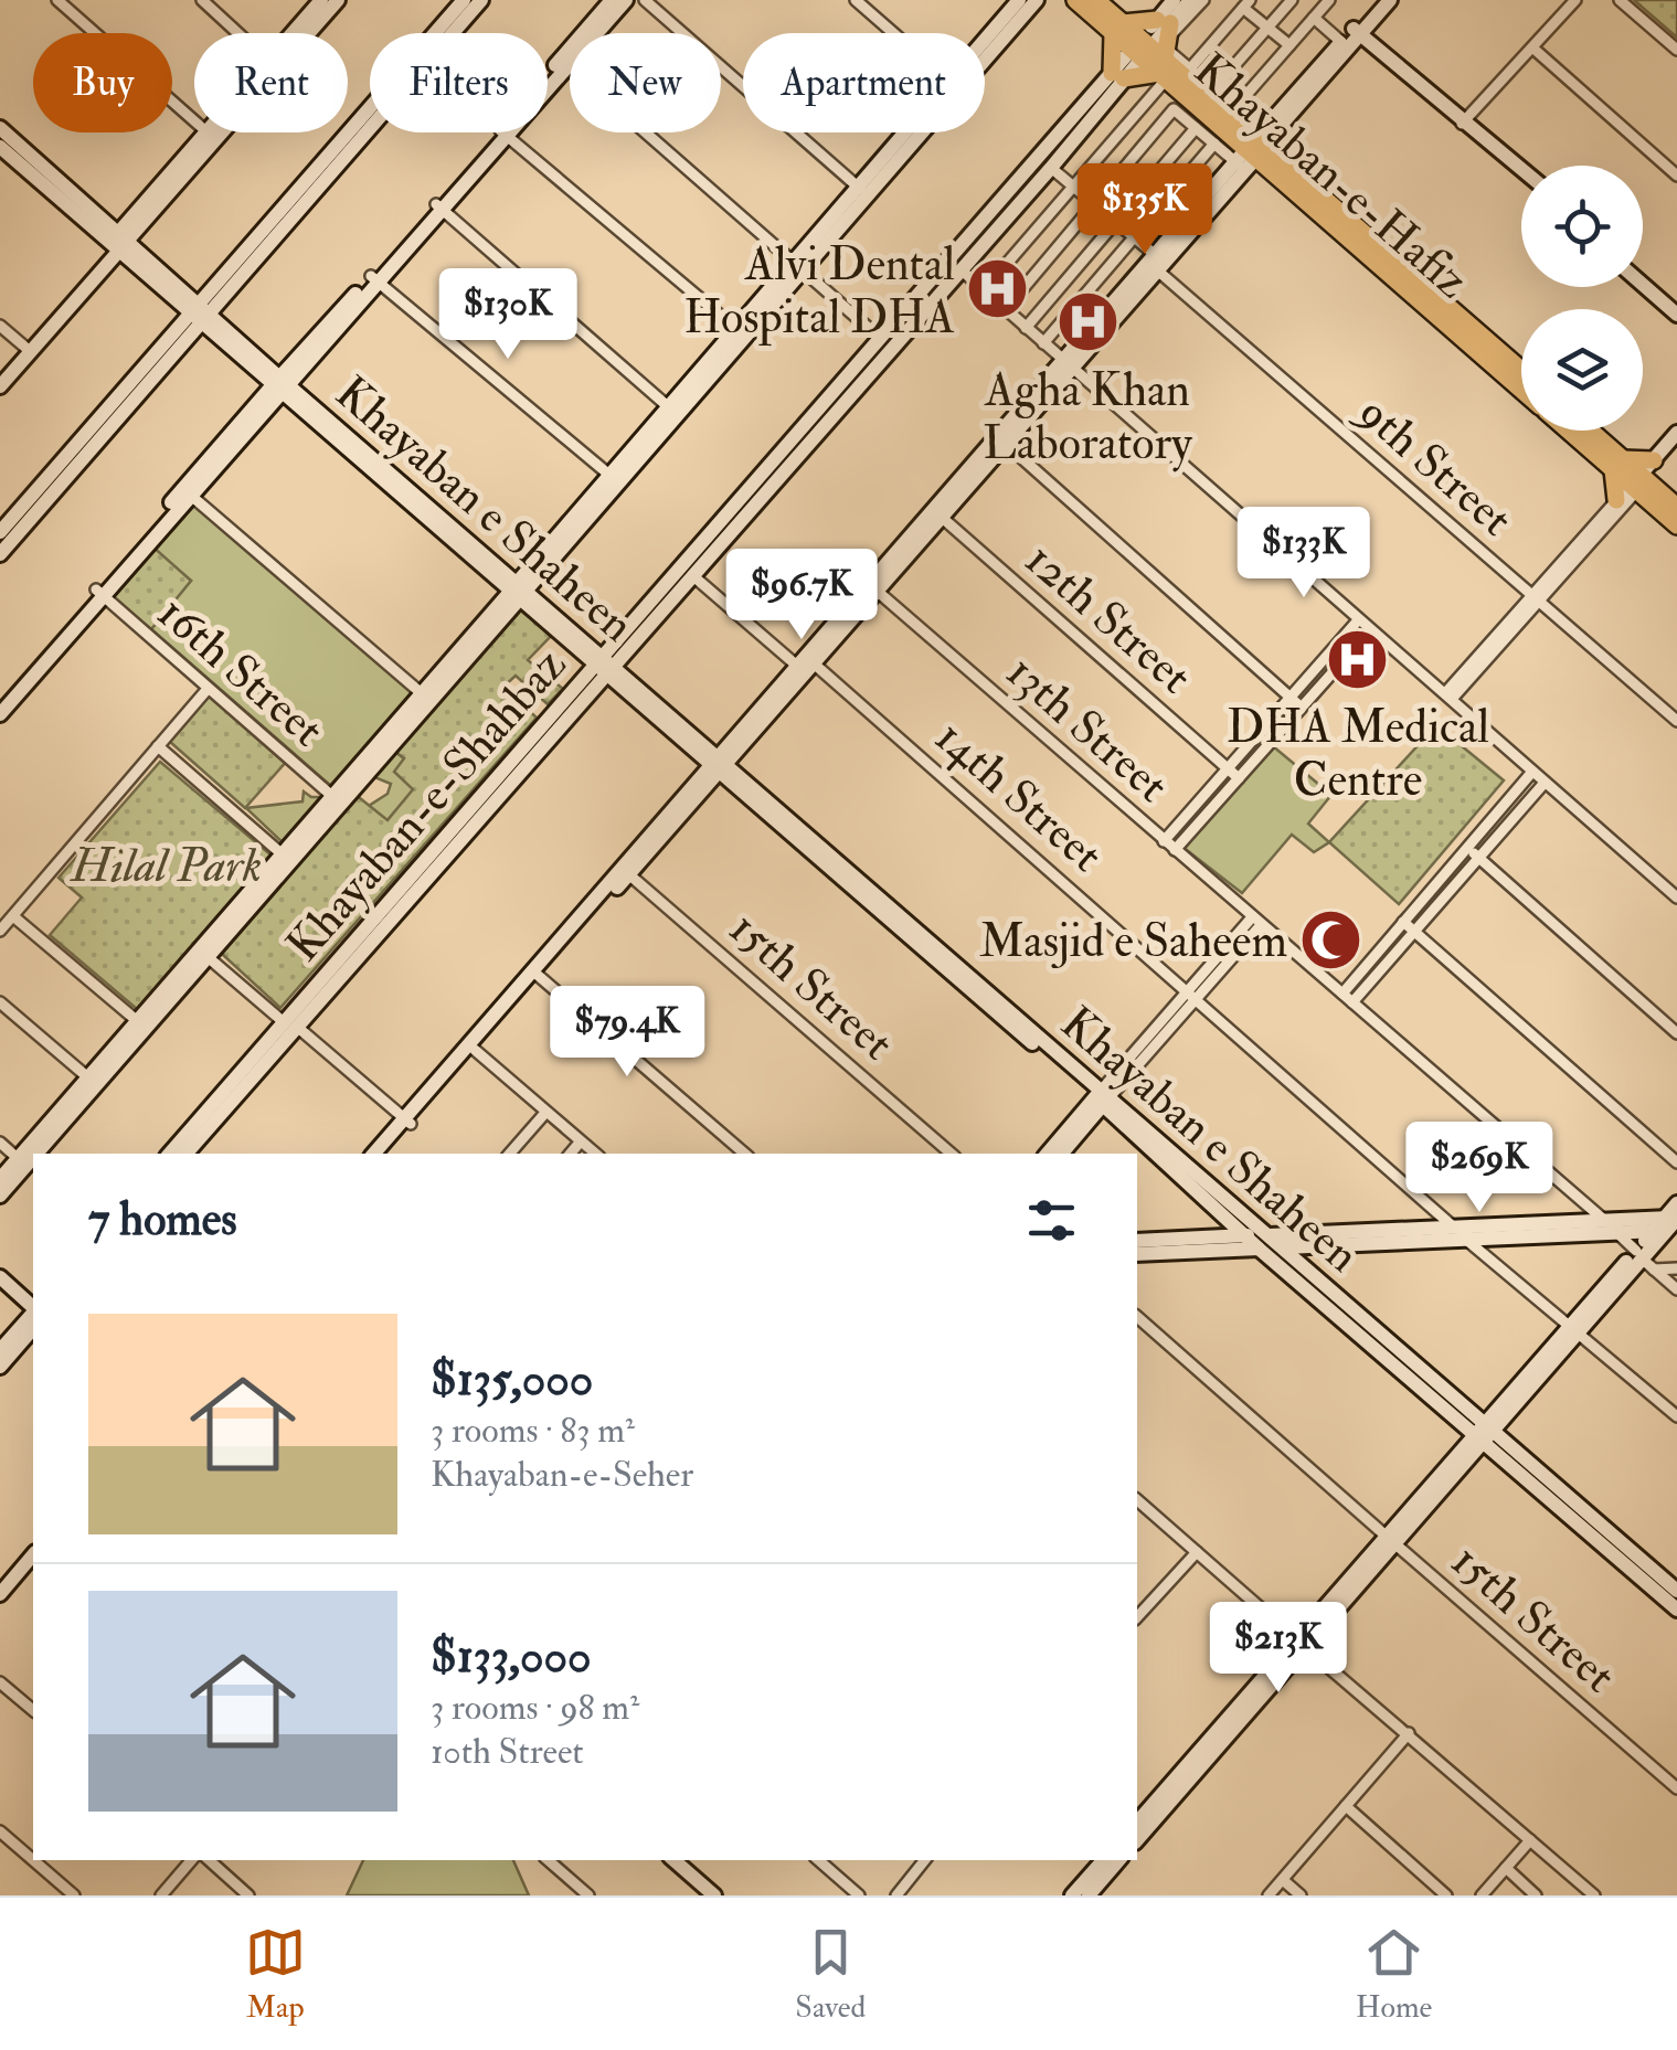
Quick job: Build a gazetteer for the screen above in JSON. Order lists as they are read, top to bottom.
{
  "streets": {
    "main road": ["Khayaban-e-Hafiz", "Khayaban e Shaheen", "Khayaban-e-Shahbaz"],
    "street": [
      "9th Street",
      "12th Street",
      "16th Street",
      "13th Street",
      "14th Street",
      "15th Street"
    ]
  },
  "crossings": [
    ["Khayaban-e-Hafiz", "Khayaban-e-Shahbaz"],
    ["9th Street", "Khayaban-e-Shahbaz"],
    ["Khayaban e Shaheen", "Khayaban-e-Shahbaz"],
    ["14th Street", "Khayaban-e-Shahbaz"]
  ],
  "parks": ["Hilal Park"],
  "places": {
    "hospital": ["Alvi Dental Hospital DHA", "Agha Khan Laboratory", "DHA Medical Centre"],
    "mosque": ["Masjid e Saheem"]
  },
  "page": {
    "chip": [
      "Buy",
      "Rent",
      "Filters",
      "New",
      "Apartment"
    ],
    "price": [
      "$135K",
      "$130K",
      "$133K",
      "$96.7K",
      "$79.4K",
      "$269K",
      "$213K"
    ],
    "heading": "7 homes",
    "list": [
      {
        "name": "$135,000",
        "note": "3 rooms · 83 m² · Khayaban-e-Seher"
      },
      {
        "name": "$133,000",
        "note": "3 rooms · 98 m² · 10th Street"
      }
    ],
    "tabs": ["Map", "Saved", "Home"]
  }
}
